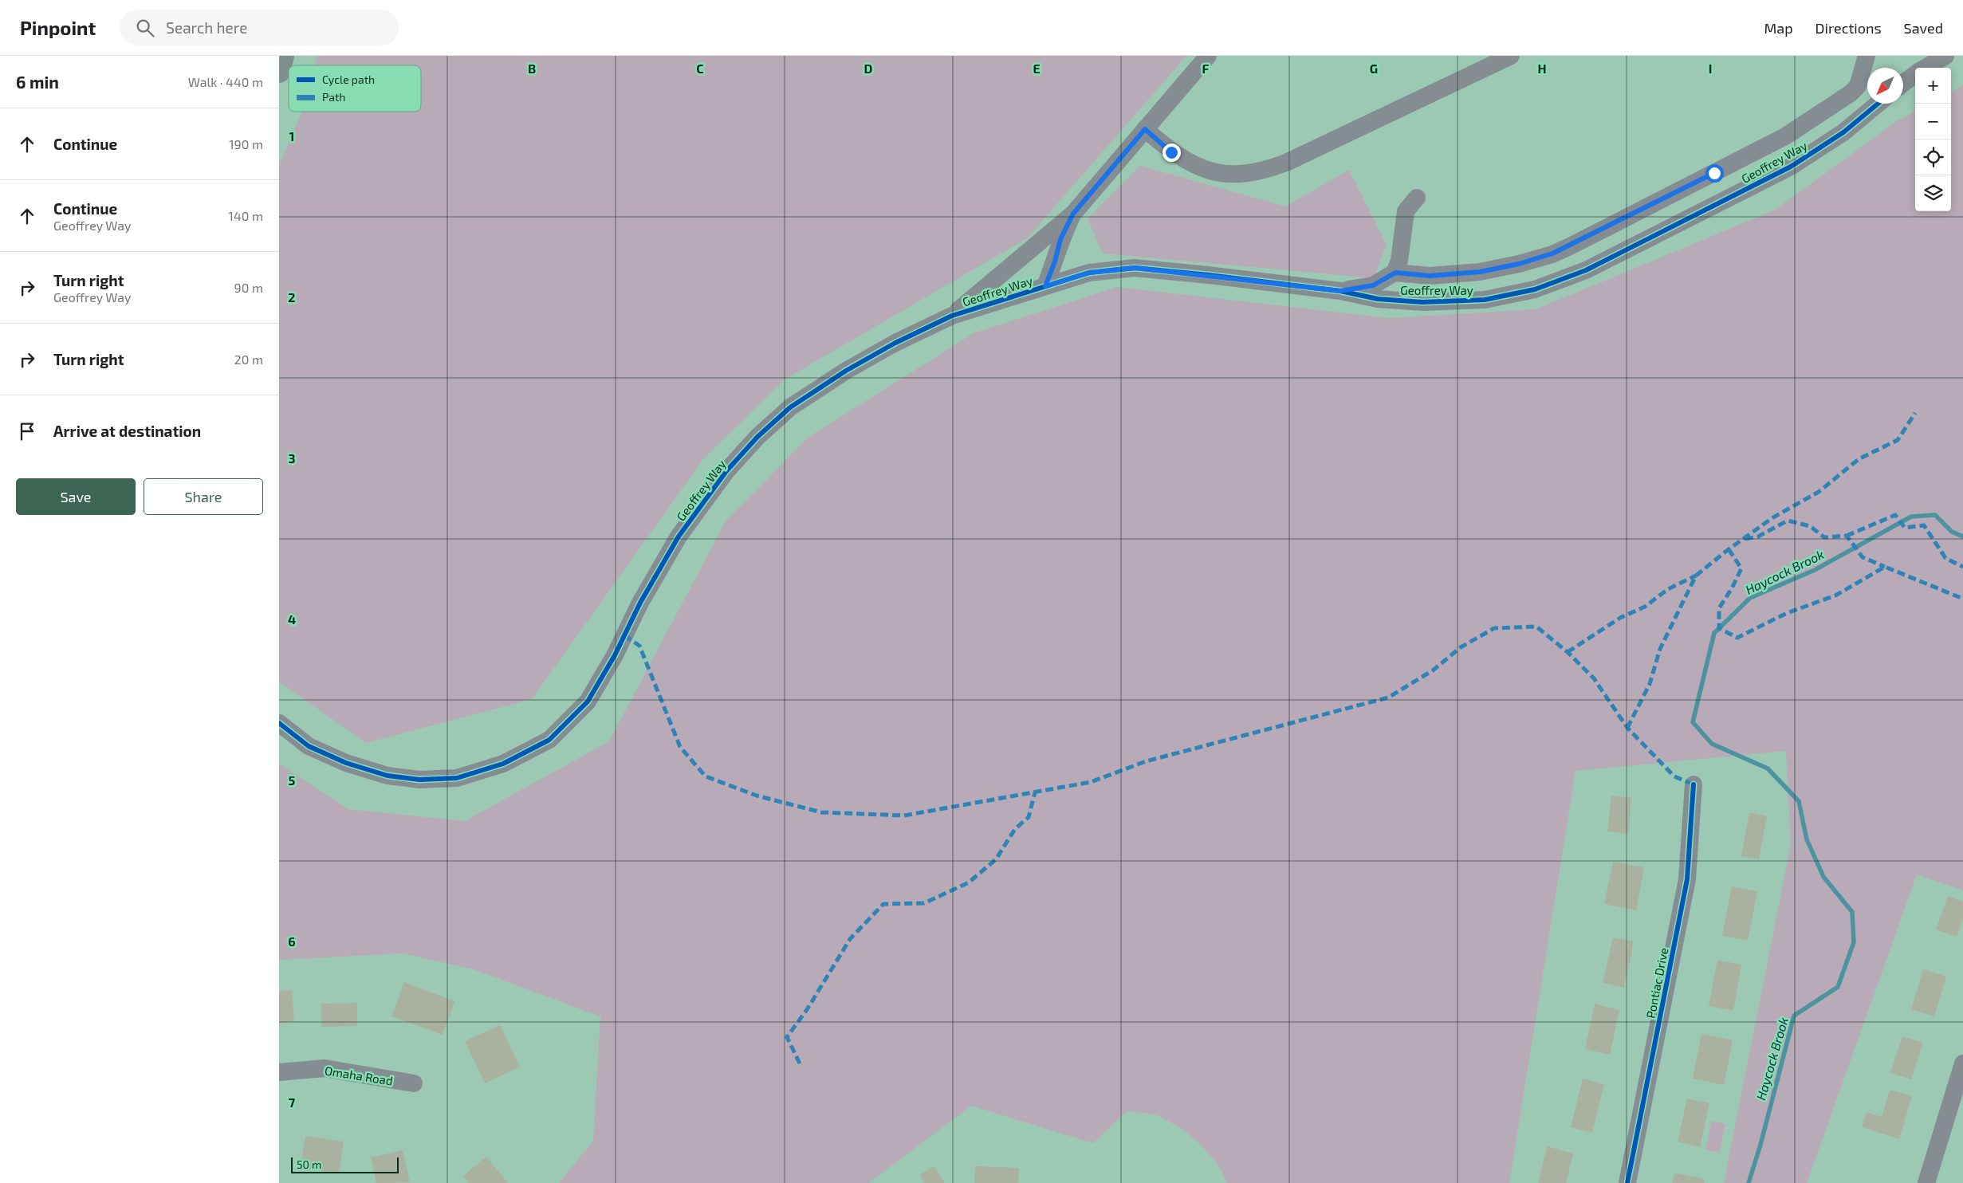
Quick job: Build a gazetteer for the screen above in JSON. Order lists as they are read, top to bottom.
{
  "streets": {
    "street": ["Geoffrey Way", "Pontiac Drive", "Omaha Road"]
  },
  "water": ["Haycock Brook"],
  "legend": ["Cycle path", "Path"],
  "scale_bar": "50 m",
  "north": "bottom left",
  "page": {
    "header": "Pinpoint",
    "search": "Search here",
    "nav": ["Map", "Directions", "Saved"],
    "heading": ["6 min", "Walk · 440 m"],
    "map_buttons": ["+", "−"],
    "list": [
      ["Continue", "190 m"],
      ["Continue", "Geoffrey Way", "140 m"],
      ["Turn right", "Geoffrey Way", "90 m"],
      ["Turn right", "20 m"],
      "Arrive at destination"
    ],
    "buttons": ["Save", "Share"],
    "scale": "50 m"
  },
  "grid": {
    "columns": [
      "B",
      "C",
      "D",
      "E",
      "F",
      "G",
      "H",
      "I"
    ],
    "rows": [
      "1",
      "2",
      "3",
      "4",
      "5",
      "6",
      "7"
    ]
  }
}
